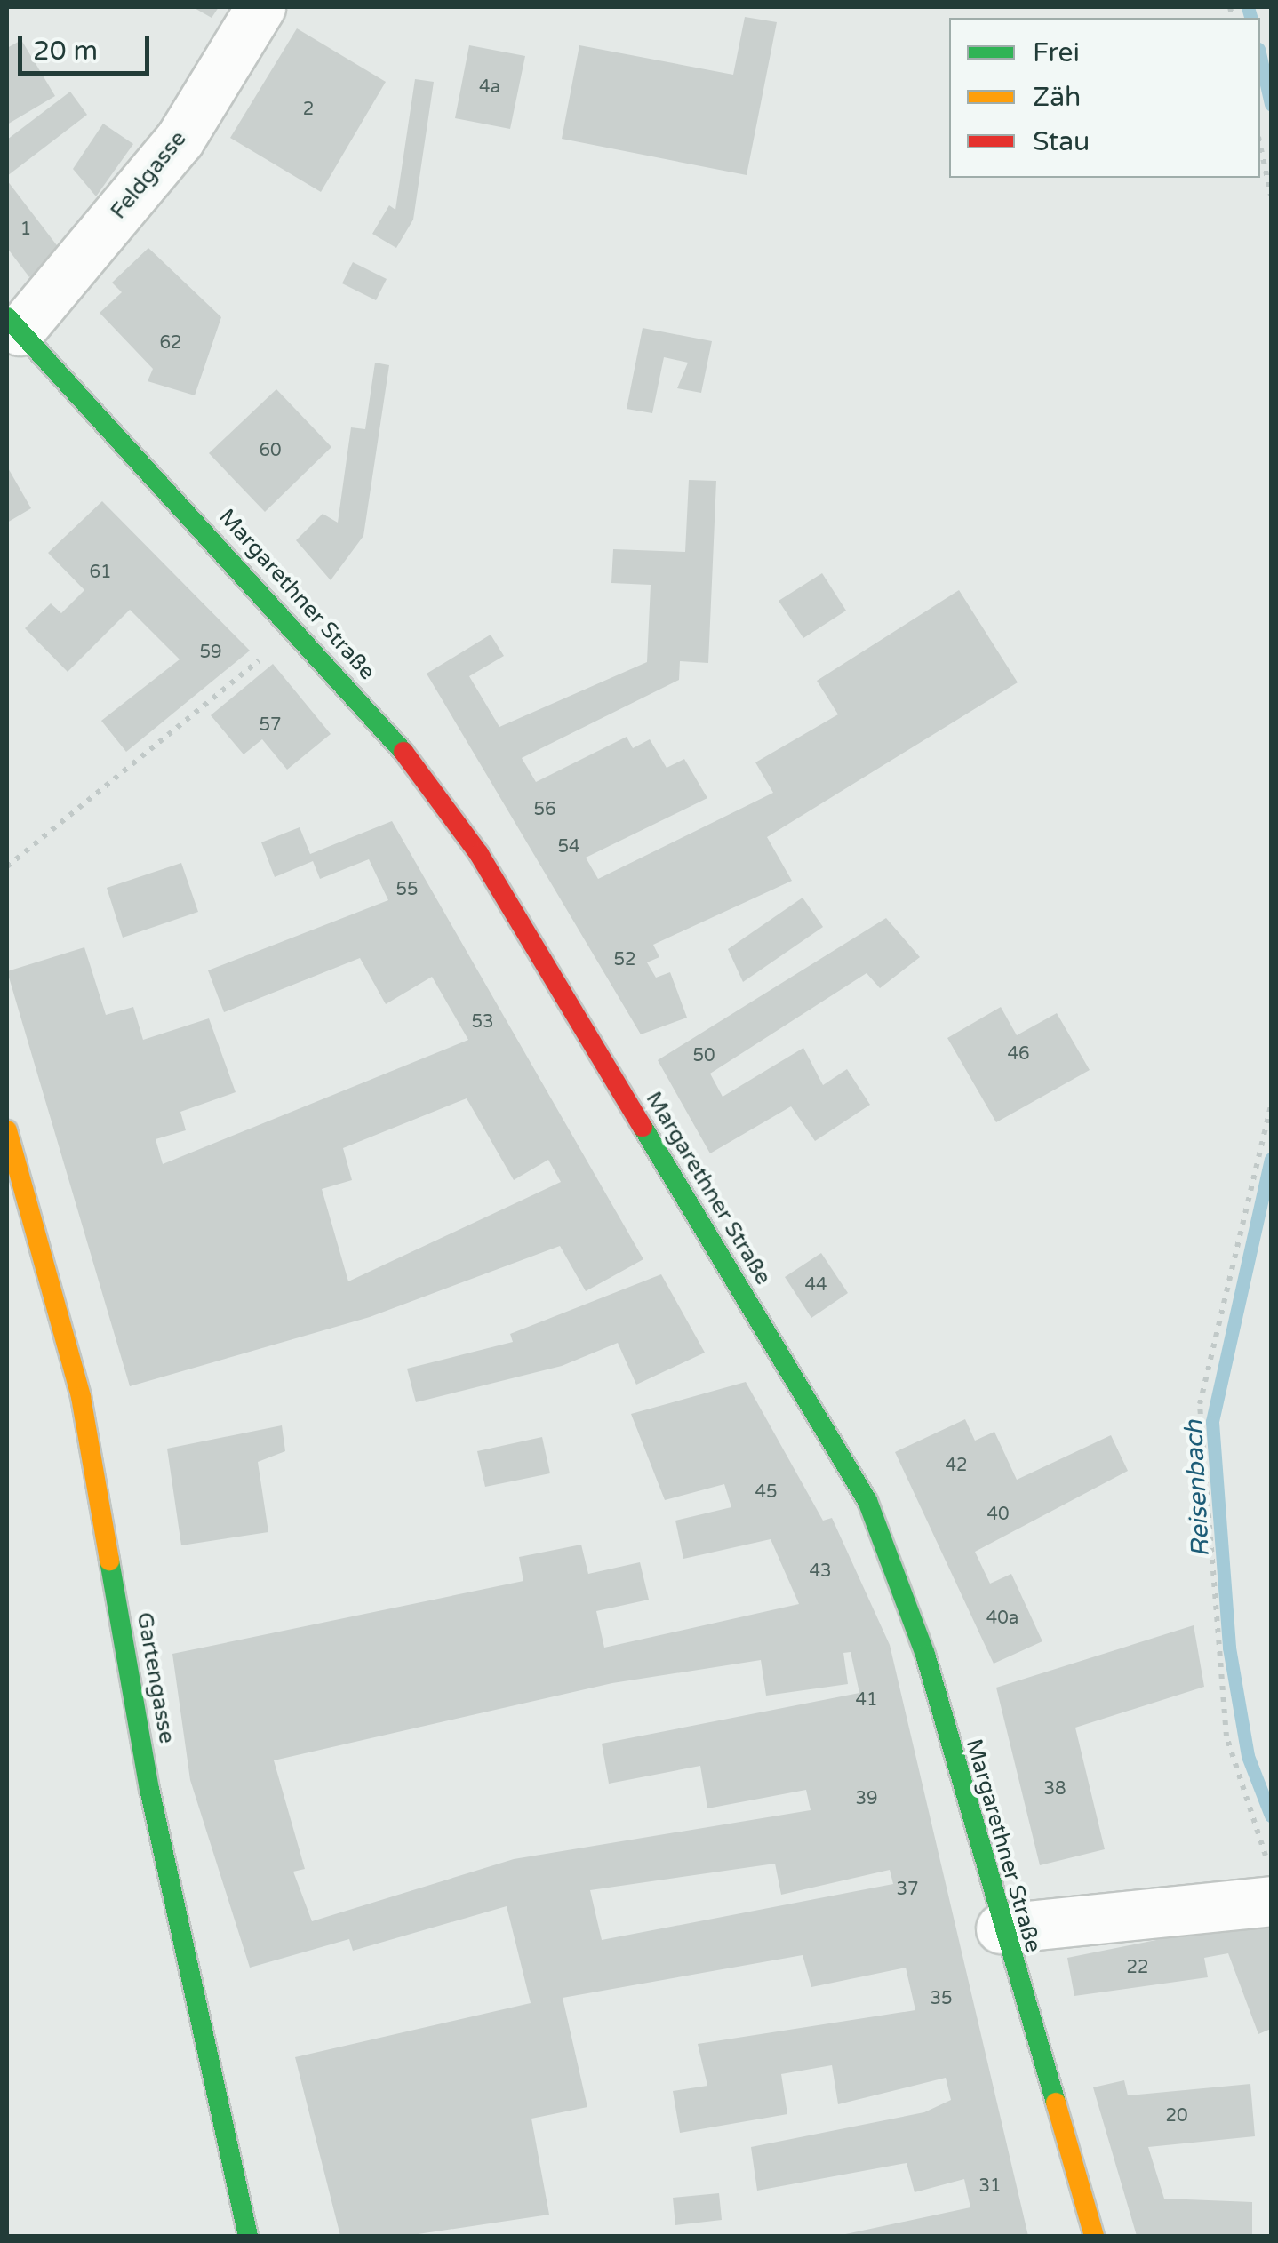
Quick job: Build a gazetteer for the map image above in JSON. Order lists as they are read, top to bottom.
{
  "streets": {
    "main road": ["Margarethner Straße", "Gartengasse"],
    "street": ["Feldgasse"]
  },
  "crossings": [
    ["Feldgasse", "Margarethner Straße"]
  ],
  "water": ["Reisenbach"],
  "house_numbers": [
    "4a",
    "2",
    "1",
    "62",
    "60",
    "61",
    "59",
    "57",
    "56",
    "54",
    "55",
    "52",
    "53",
    "46",
    "50",
    "44",
    "42",
    "45",
    "40",
    "43",
    "40a",
    "41",
    "38",
    "39",
    "37",
    "22",
    "35",
    "20",
    "31"
  ],
  "legend": ["Frei", "Zäh", "Stau"],
  "scale_bar": "20 m"
}
